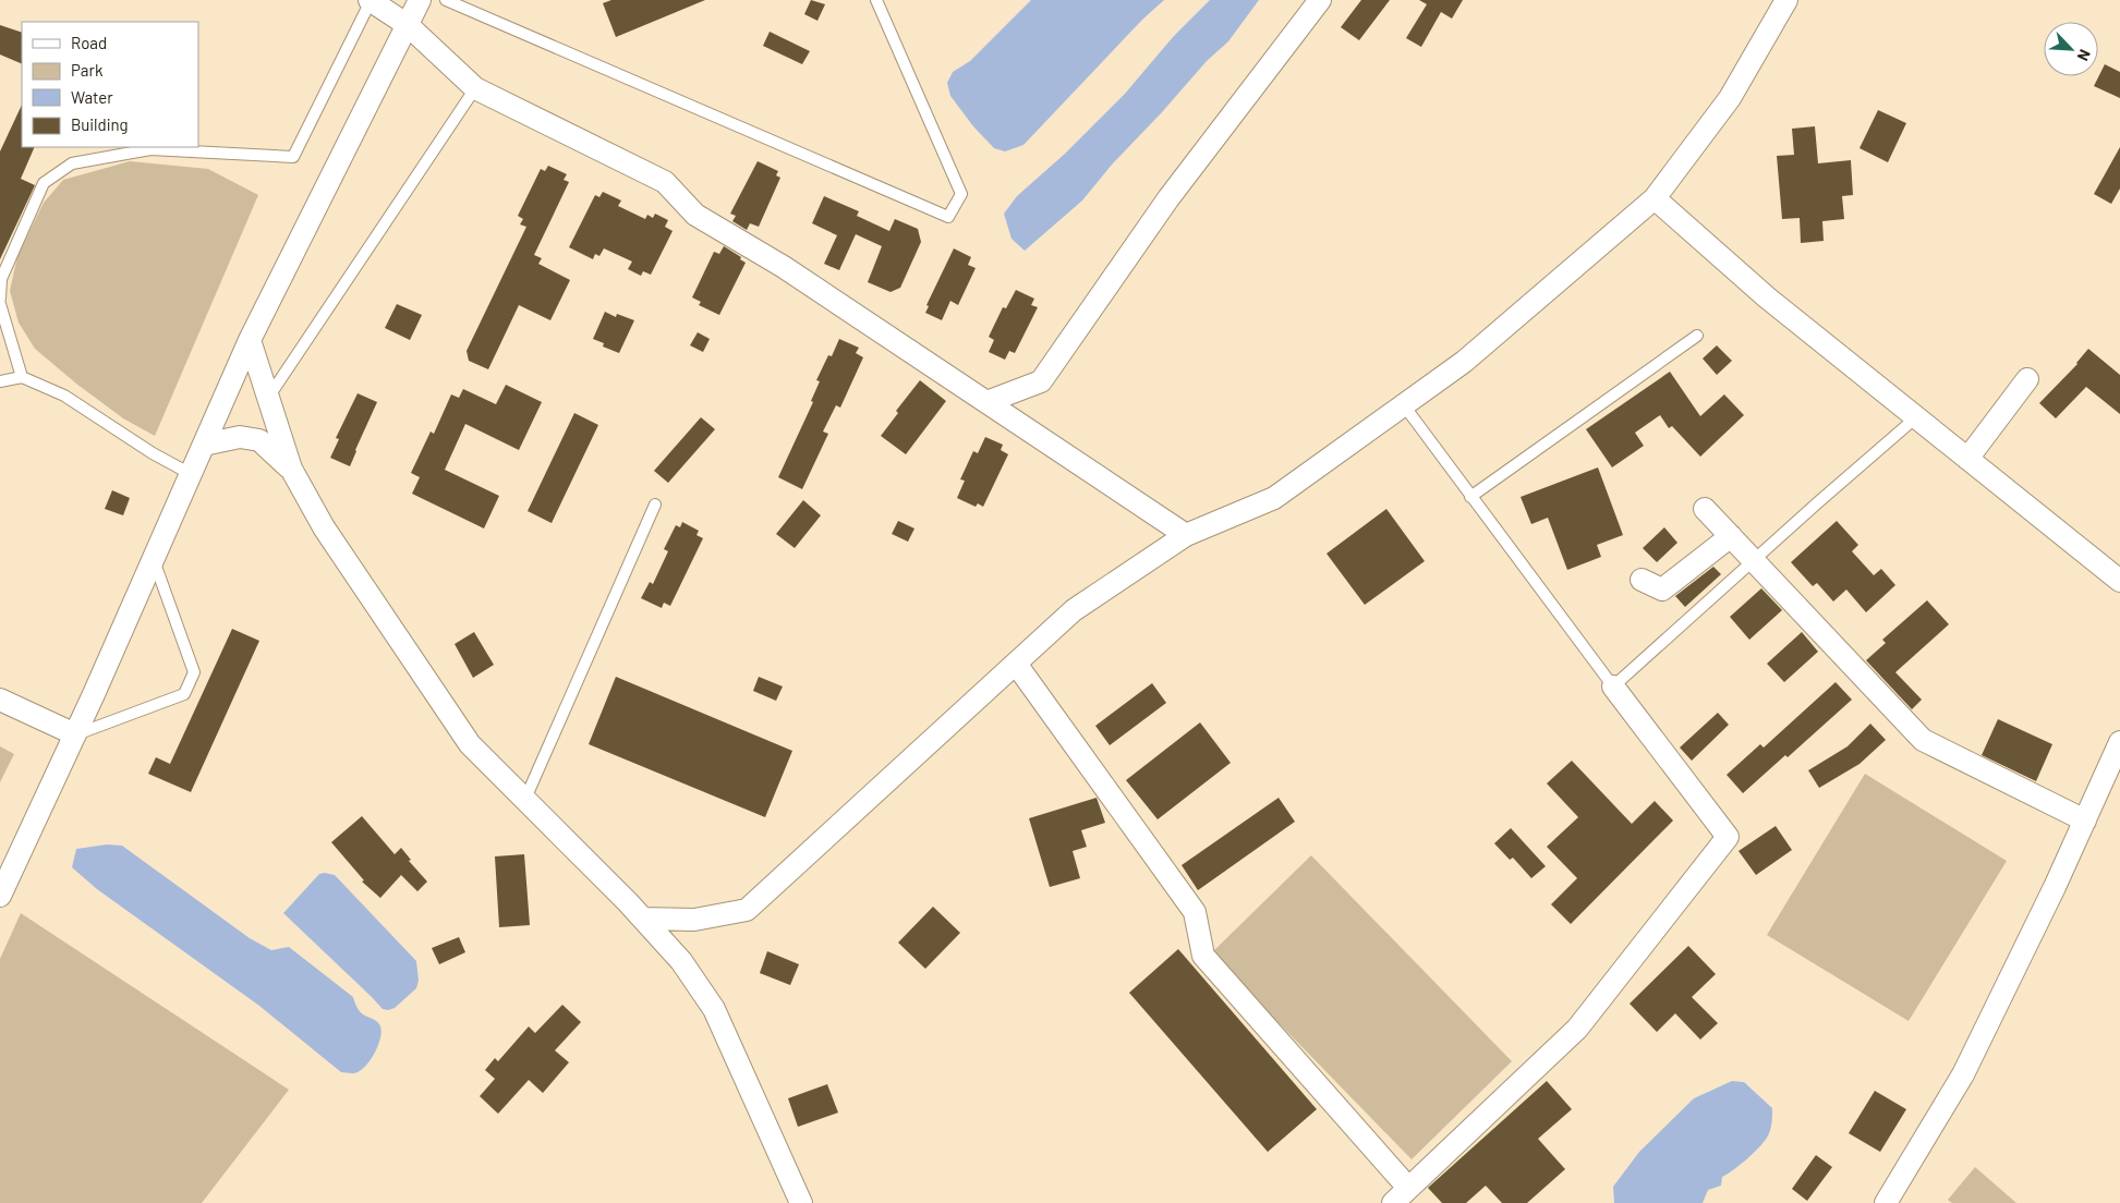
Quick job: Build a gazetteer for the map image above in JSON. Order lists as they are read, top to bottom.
{
  "legend": [
    "Road",
    "Park",
    "Water",
    "Building"
  ],
  "north": "bottom right"
}
